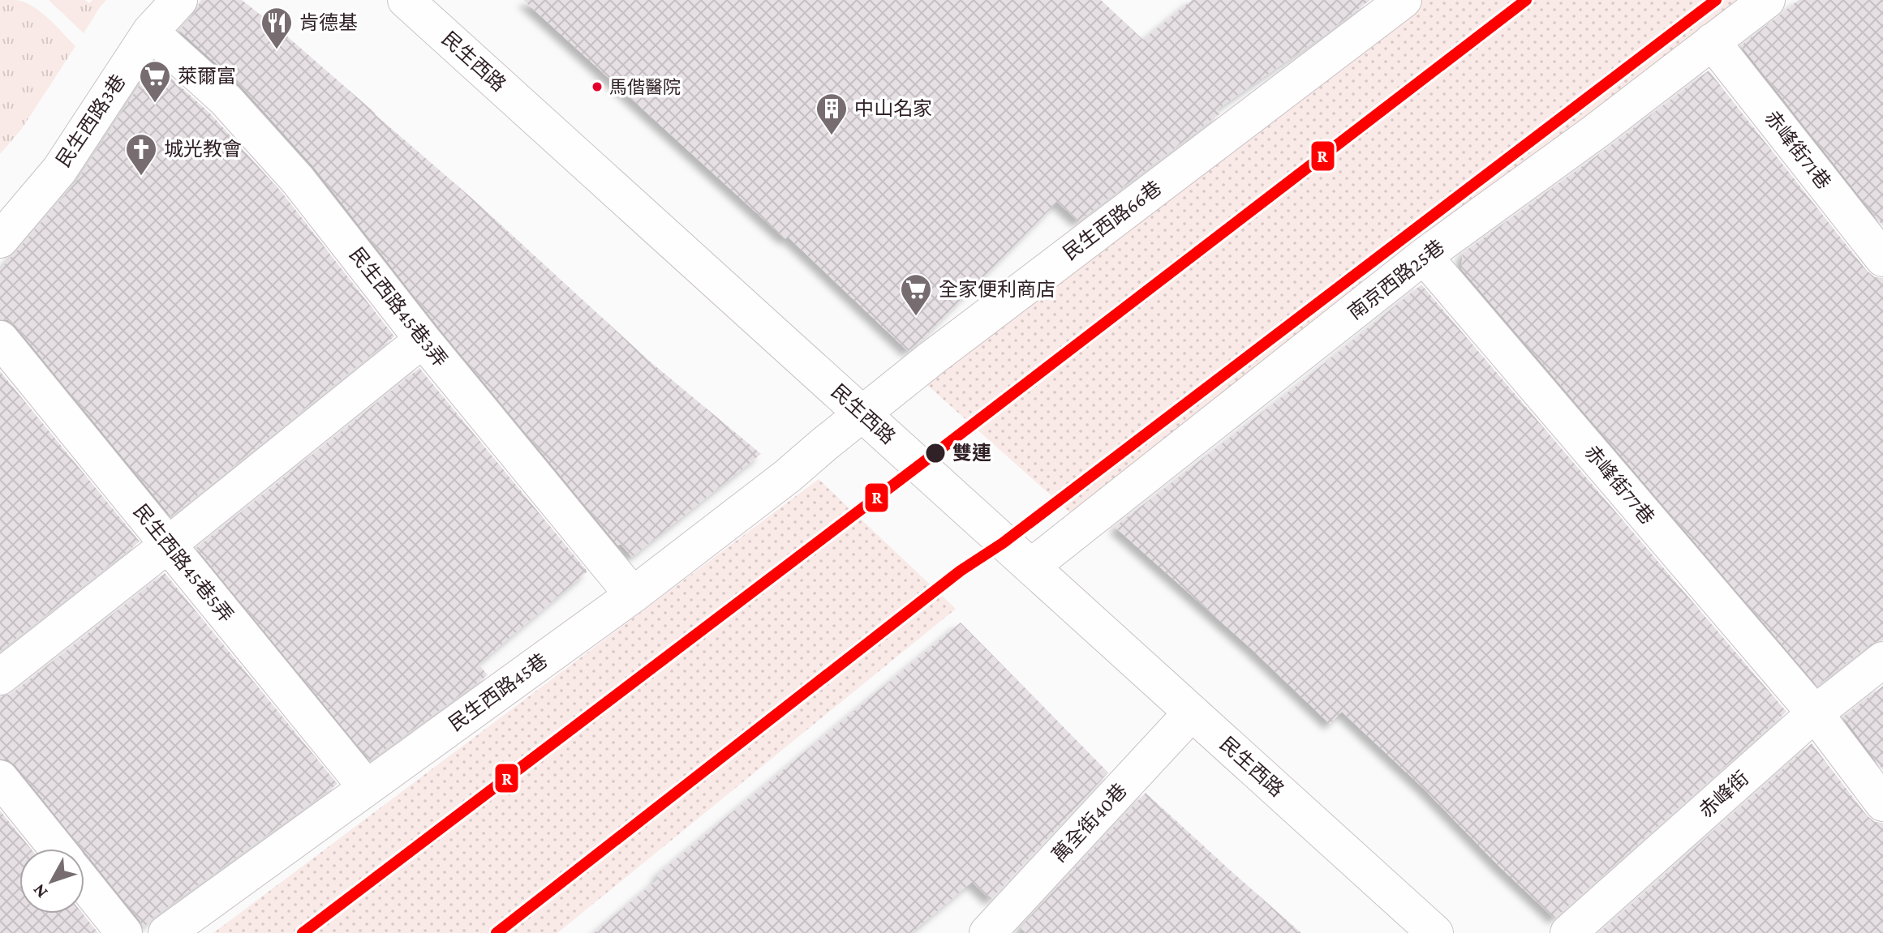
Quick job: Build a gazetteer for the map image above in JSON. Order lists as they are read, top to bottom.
{
  "streets": {
    "street": [
      "民生西路",
      "民生西路3巷",
      "赤峰街71巷",
      "民生西路66巷",
      "南京西路25巷",
      "民生西路45巷3弄",
      "赤峰街77巷",
      "民生西路45巷5弄",
      "民生西路45巷",
      "赤峰街",
      "萬全街40巷"
    ]
  },
  "crossings": [
    ["民生西路", "民生西路66巷"],
    ["民生西路", "南京西路25巷"],
    ["民生西路", "萬全街40巷"],
    ["民生西路3巷", "民生西路45巷3弄"],
    ["赤峰街71巷", "南京西路25巷"],
    ["民生西路66巷", "民生西路45巷"],
    ["南京西路25巷", "赤峰街77巷"],
    ["民生西路45巷3弄", "民生西路45巷"],
    ["赤峰街77巷", "赤峰街"],
    ["民生西路45巷5弄", "民生西路45巷"]
  ],
  "places": {
    "restaurant": ["肯德基"],
    "other": ["馬偕醫院", "雙連"],
    "supermarket": ["萊爾富", "全家便利商店"],
    "building": ["中山名家"],
    "church": ["城光教會"]
  },
  "lines": ["transit line R"],
  "north": "bottom left"
}
